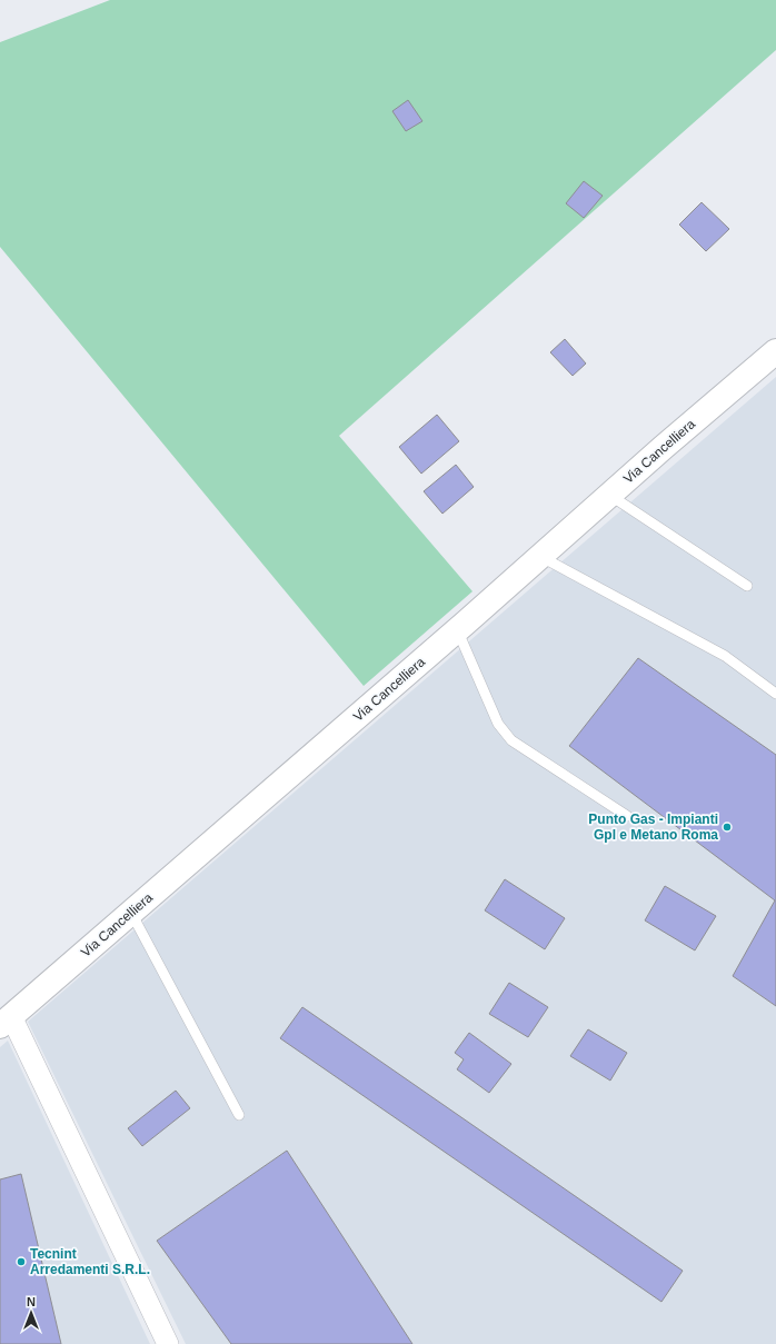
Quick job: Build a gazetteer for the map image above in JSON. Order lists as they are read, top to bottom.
{
  "streets": {
    "street": ["Via Cancelliera"]
  },
  "places": ["Punto Gas - Impianti Gpl e Metano Roma", "Tecnint Arredamenti S.R.L."],
  "north": "top"
}
